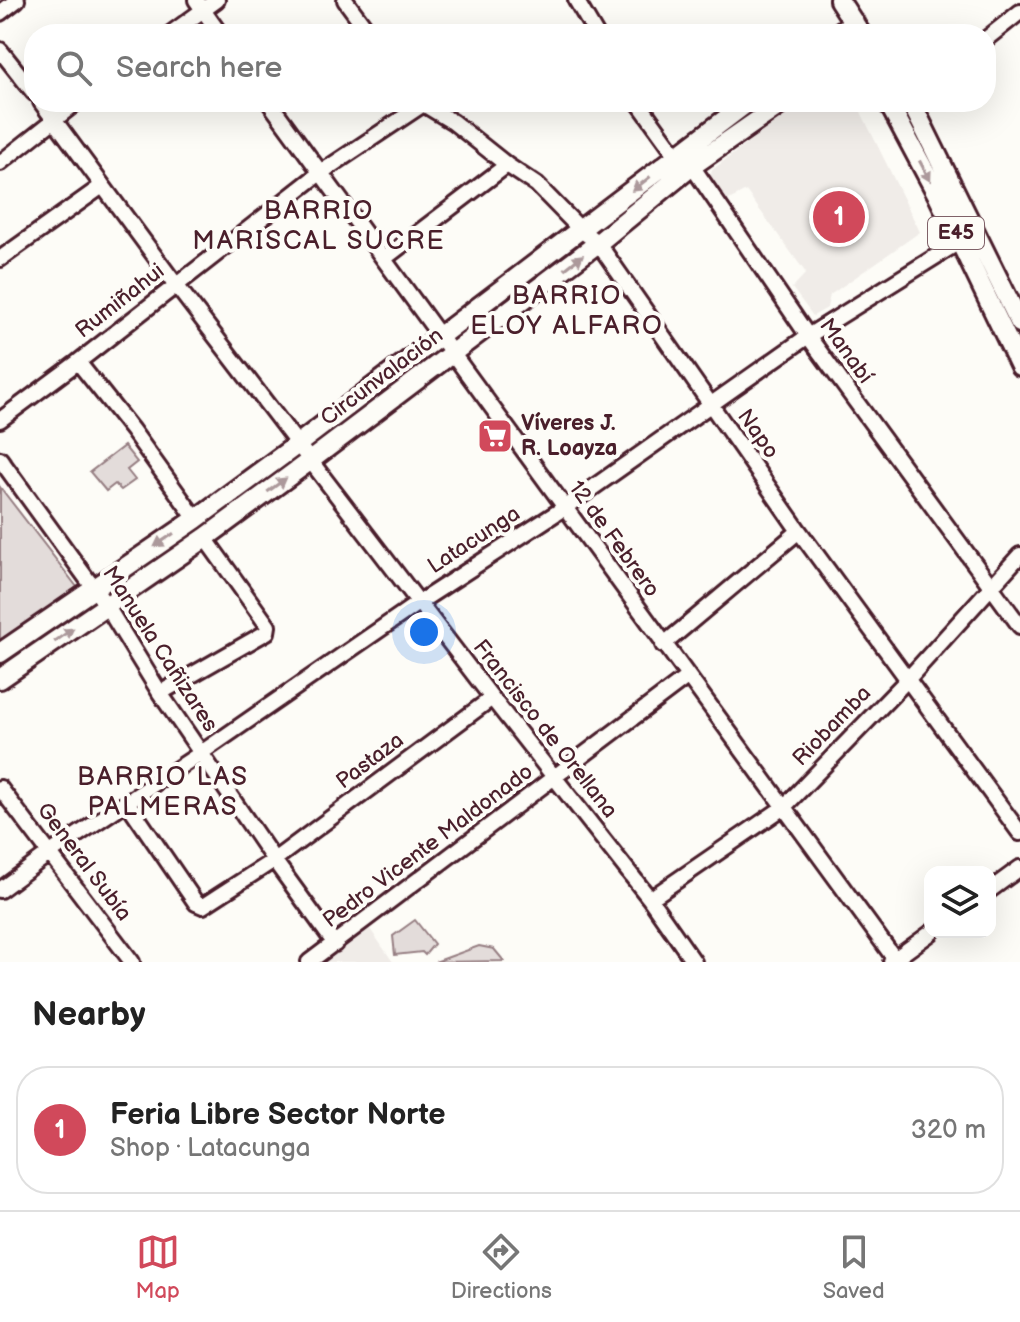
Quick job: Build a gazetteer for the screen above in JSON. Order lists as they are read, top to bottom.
{
  "streets": {
    "main road": ["E45", "Circunvalación"],
    "street": [
      "Rumiñahui",
      "Manabí",
      "Napo",
      "12 de Febrero",
      "Latacunga",
      "Manuela Cañizares",
      "Riobamba",
      "Francisco de Orellana",
      "Pastaza",
      "Pedro Vicente Maldonado",
      "General Subía"
    ]
  },
  "crossings": [
    ["E45", "Latacunga"],
    ["Rumiñahui", "12 de Febrero"],
    ["Rumiñahui", "Francisco de Orellana"],
    ["Manabí", "Circunvalación"],
    ["Manabí", "Latacunga"],
    ["Manabí", "Riobamba"],
    ["Circunvalación", "Napo"],
    ["Circunvalación", "12 de Febrero"],
    ["Circunvalación", "Manuela Cañizares"],
    ["Circunvalación", "Francisco de Orellana"],
    ["Napo", "Latacunga"],
    ["Napo", "Riobamba"],
    ["12 de Febrero", "Latacunga"],
    ["12 de Febrero", "Riobamba"],
    ["12 de Febrero", "Pedro Vicente Maldonado"],
    ["Latacunga", "Manuela Cañizares"],
    ["Latacunga", "Francisco de Orellana"],
    ["Latacunga", "Pastaza"],
    ["Latacunga", "General Subía"],
    ["Manuela Cañizares", "Pastaza"],
    ["Manuela Cañizares", "Pedro Vicente Maldonado"],
    ["Riobamba", "Francisco de Orellana"],
    ["Francisco de Orellana", "Pastaza"],
    ["Francisco de Orellana", "Pedro Vicente Maldonado"]
  ],
  "districts": ["BARRIO MARISCAL SUCRE", "BARRIO ELOY ALFARO", "BARRIO LAS PALMERAS"],
  "places": {
    "supermarket": ["Víveres J. R. Loayza"]
  },
  "page": {
    "search": "Search here",
    "pins": "1",
    "heading": "Nearby",
    "list": [
      {
        "mark": "1",
        "name": "Feria Libre Sector Norte",
        "note": "Shop · Latacunga",
        "value": "320 m"
      }
    ],
    "nav": ["Map", "Directions", "Saved"]
  }
}
